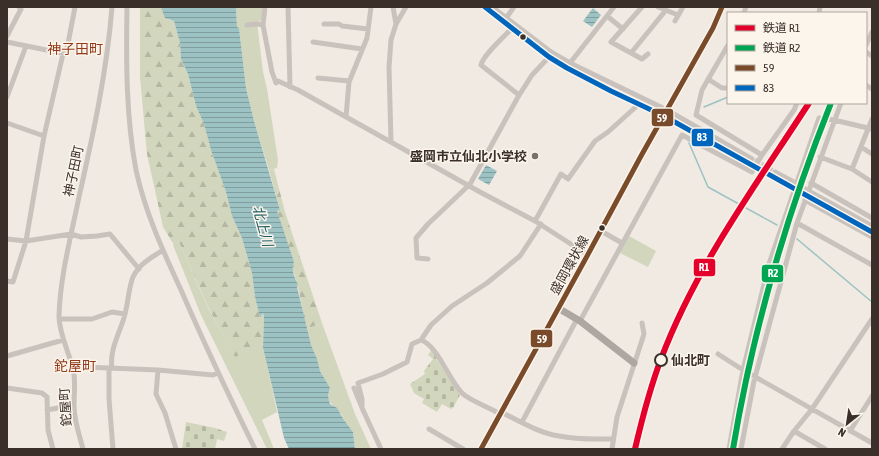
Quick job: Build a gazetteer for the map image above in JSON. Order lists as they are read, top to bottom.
{
  "streets": {
    "main road": ["盛岡環状線"],
    "street": ["神子田町", "鉈屋町"]
  },
  "crossings": [
    ["神子田町", "鉈屋町"]
  ],
  "districts": ["神子田町", "鉈屋町"],
  "water": ["北上川"],
  "places": ["盛岡市立仙北小学校", "仙北町"],
  "lines": [
    "transit line 59",
    "transit line 83",
    "rail line R1",
    "rail line R2"
  ],
  "legend": [
    "鉄道 R1",
    "鉄道 R2",
    "59",
    "83"
  ],
  "north": "bottom left"
}
